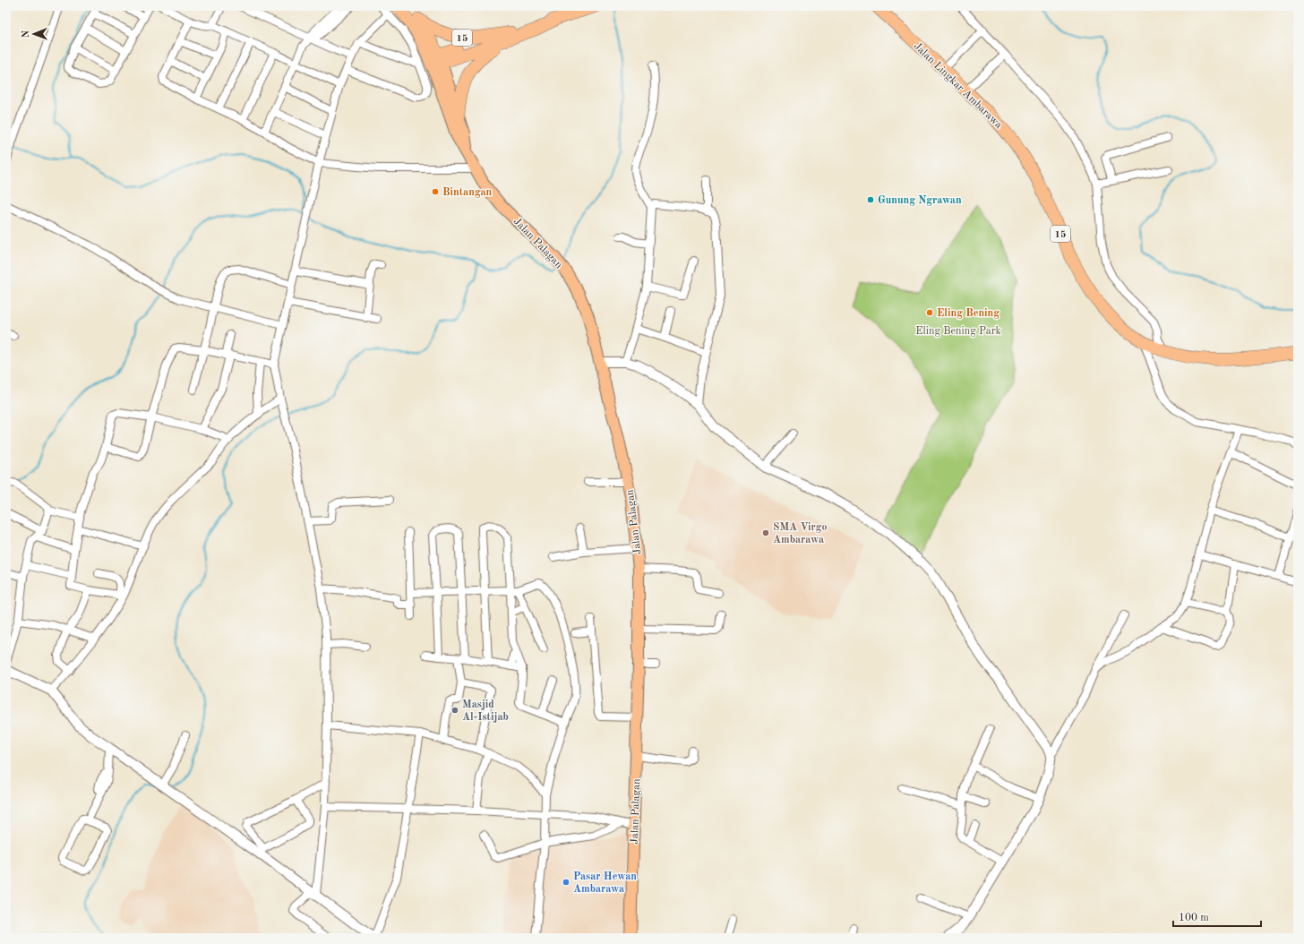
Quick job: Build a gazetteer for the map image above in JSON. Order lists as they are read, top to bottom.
{
  "streets": {
    "highway": ["15", "Jalan Lingkar Ambarawa", "Jalan Palagan"]
  },
  "crossings": [
    ["15", "Jalan Palagan"]
  ],
  "parks": ["Eling Bening Park"],
  "places": [
    "Bintangan",
    "Gunung Ngrawan",
    "Eling Bening",
    "SMA Virgo Ambarawa",
    "Masjid Al-Istijab",
    "Pasar Hewan Ambarawa"
  ],
  "scale_bar": "100 m",
  "north": "left"
}
